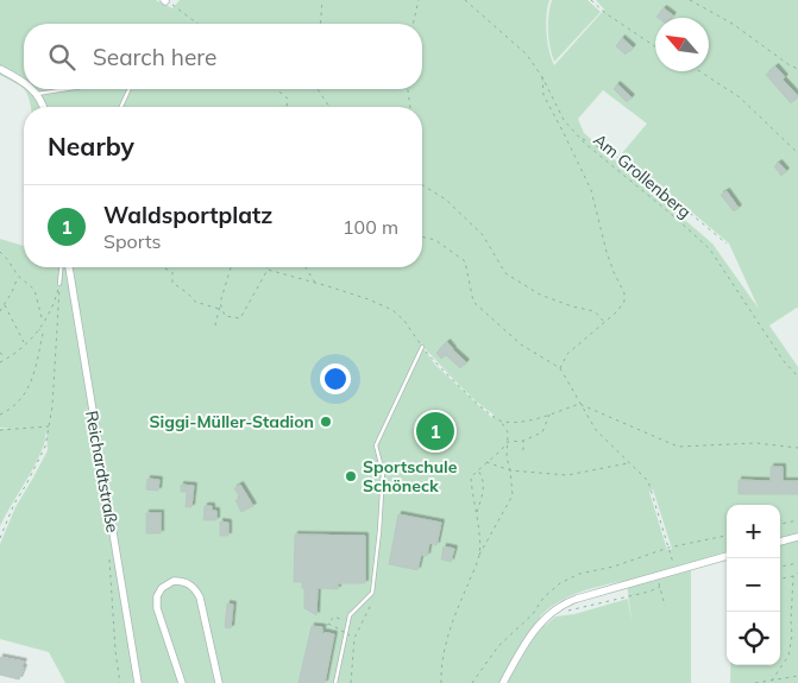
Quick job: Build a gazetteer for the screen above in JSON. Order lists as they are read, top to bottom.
{
  "streets": {
    "street": ["Reichardtstraße"],
    "path": ["Am Grollenberg"]
  },
  "places": ["Siggi-Müller-Stadion", "Sportschule Schöneck"],
  "north": "top left",
  "page": {
    "search": "Search here",
    "heading": "Nearby",
    "list": [
      {
        "mark": "1",
        "name": "Waldsportplatz",
        "note": "Sports",
        "value": "100 m"
      }
    ],
    "pins": "1",
    "map_buttons": ["+", "−"]
  }
}
